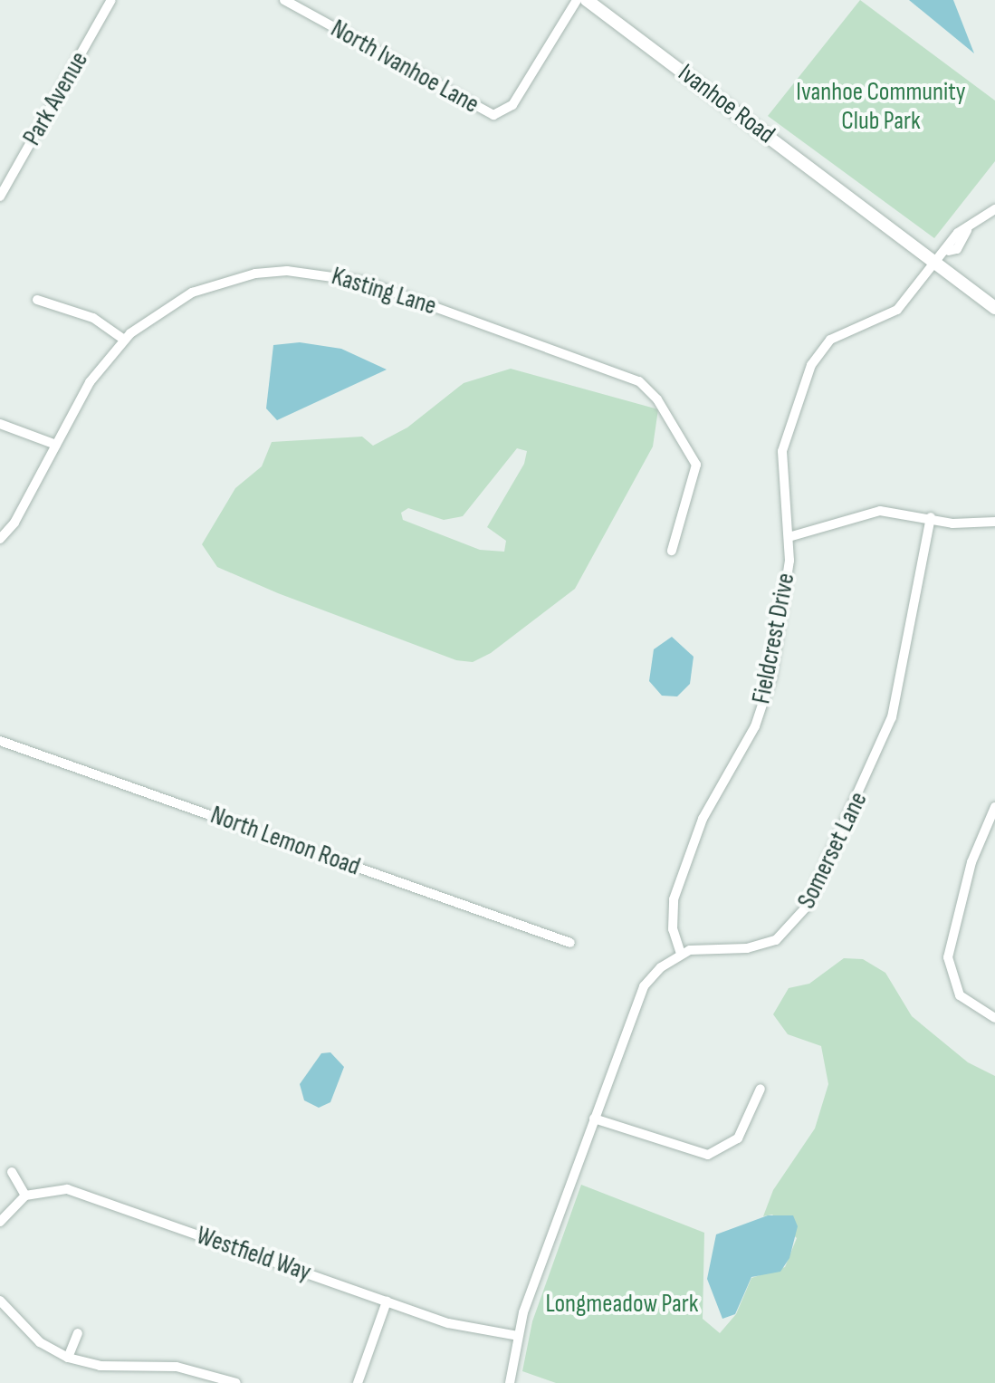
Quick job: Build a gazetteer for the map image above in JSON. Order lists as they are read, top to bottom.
{
  "streets": {
    "main road": ["Ivanhoe Road"],
    "street": [
      "North Ivanhoe Lane",
      "Park Avenue",
      "Kasting Lane",
      "Fieldcrest Drive",
      "North Lemon Road",
      "Somerset Lane",
      "Westfield Way"
    ]
  },
  "crossings": [
    ["Ivanhoe Road", "Fieldcrest Drive"],
    ["Fieldcrest Drive", "Somerset Lane"]
  ],
  "parks": ["Ivanhoe Community Club Park", "Longmeadow Park"]
}
